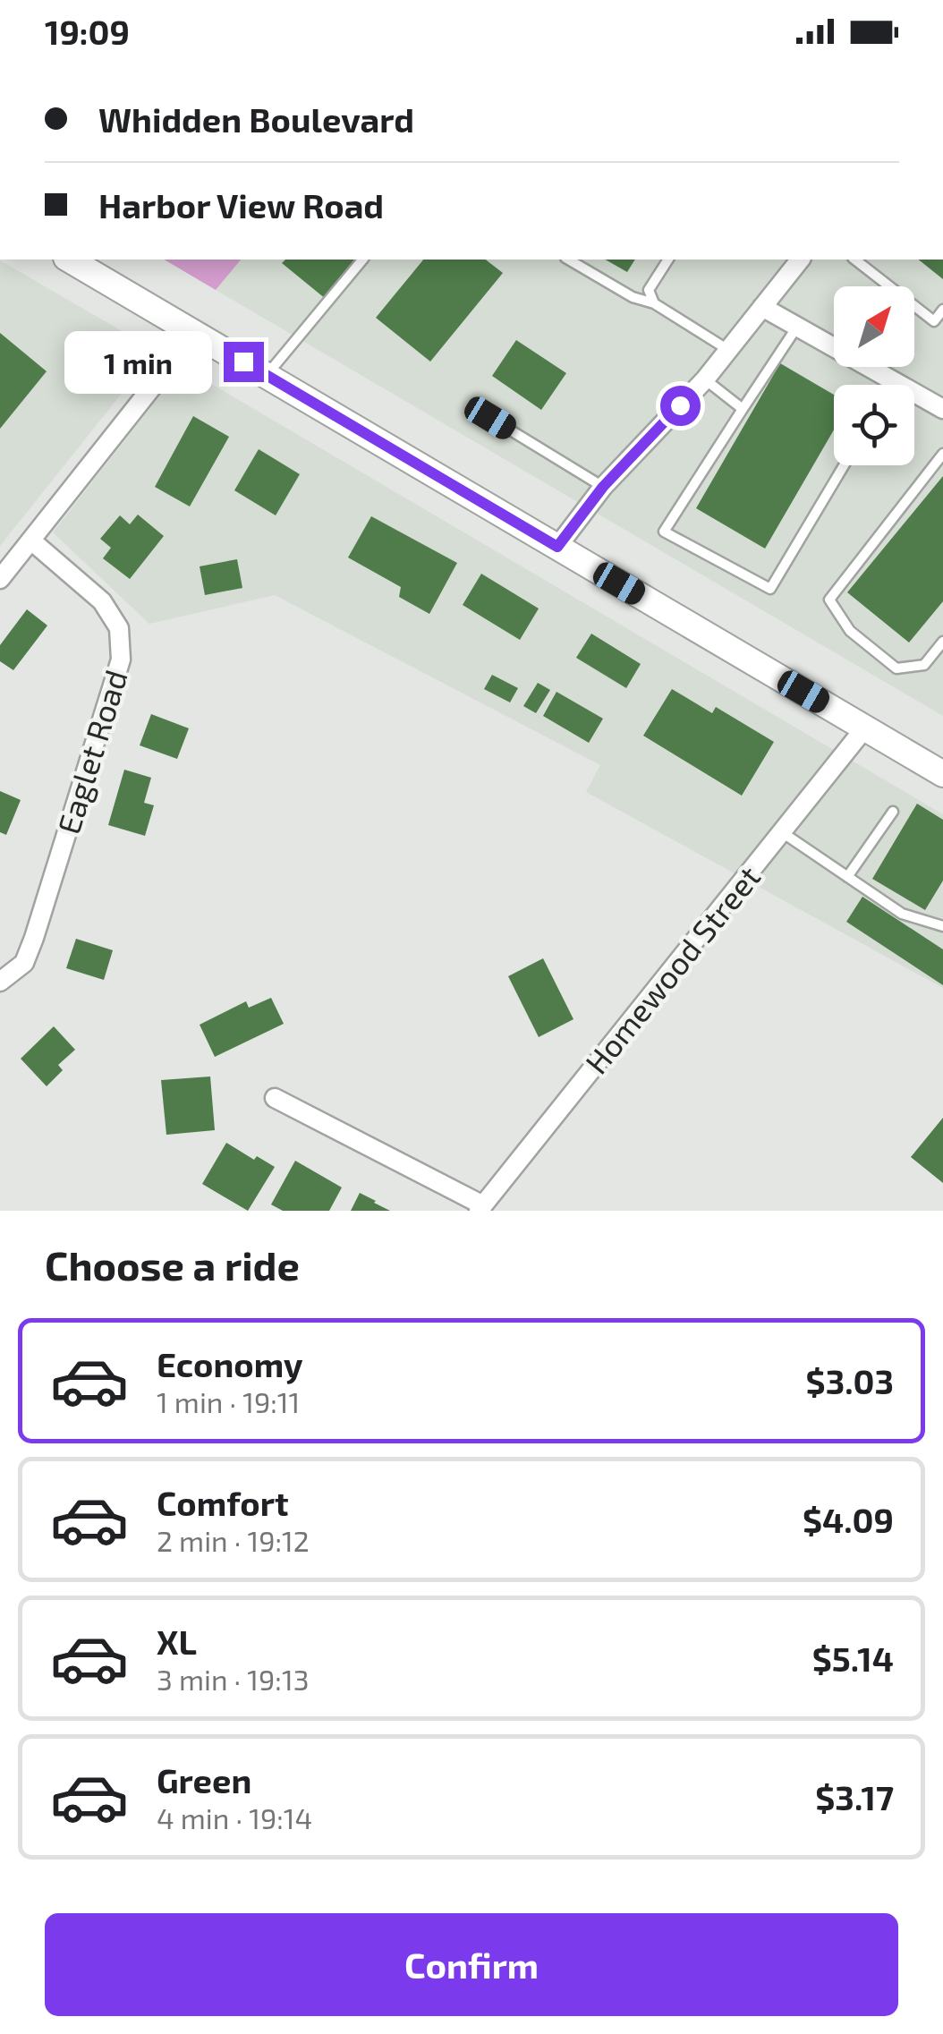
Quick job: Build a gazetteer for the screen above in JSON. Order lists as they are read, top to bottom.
{
  "streets": {
    "street": ["Eaglet Road", "Homewood Street"]
  },
  "north": "top right",
  "page": {
    "status": "19:09",
    "banner": ["Whidden Boulevard", "Harbor View Road"],
    "bubble": "1 min",
    "heading": "Choose a ride",
    "list": [
      {
        "name": "Economy",
        "note": "1 min · 19:11",
        "value": "$3.03"
      },
      {
        "name": "Comfort",
        "note": "2 min · 19:12",
        "value": "$4.09"
      },
      {
        "name": "XL",
        "note": "3 min · 19:13",
        "value": "$5.14"
      },
      {
        "name": "Green",
        "note": "4 min · 19:14",
        "value": "$3.17"
      }
    ],
    "buttons": "Confirm"
  }
}
